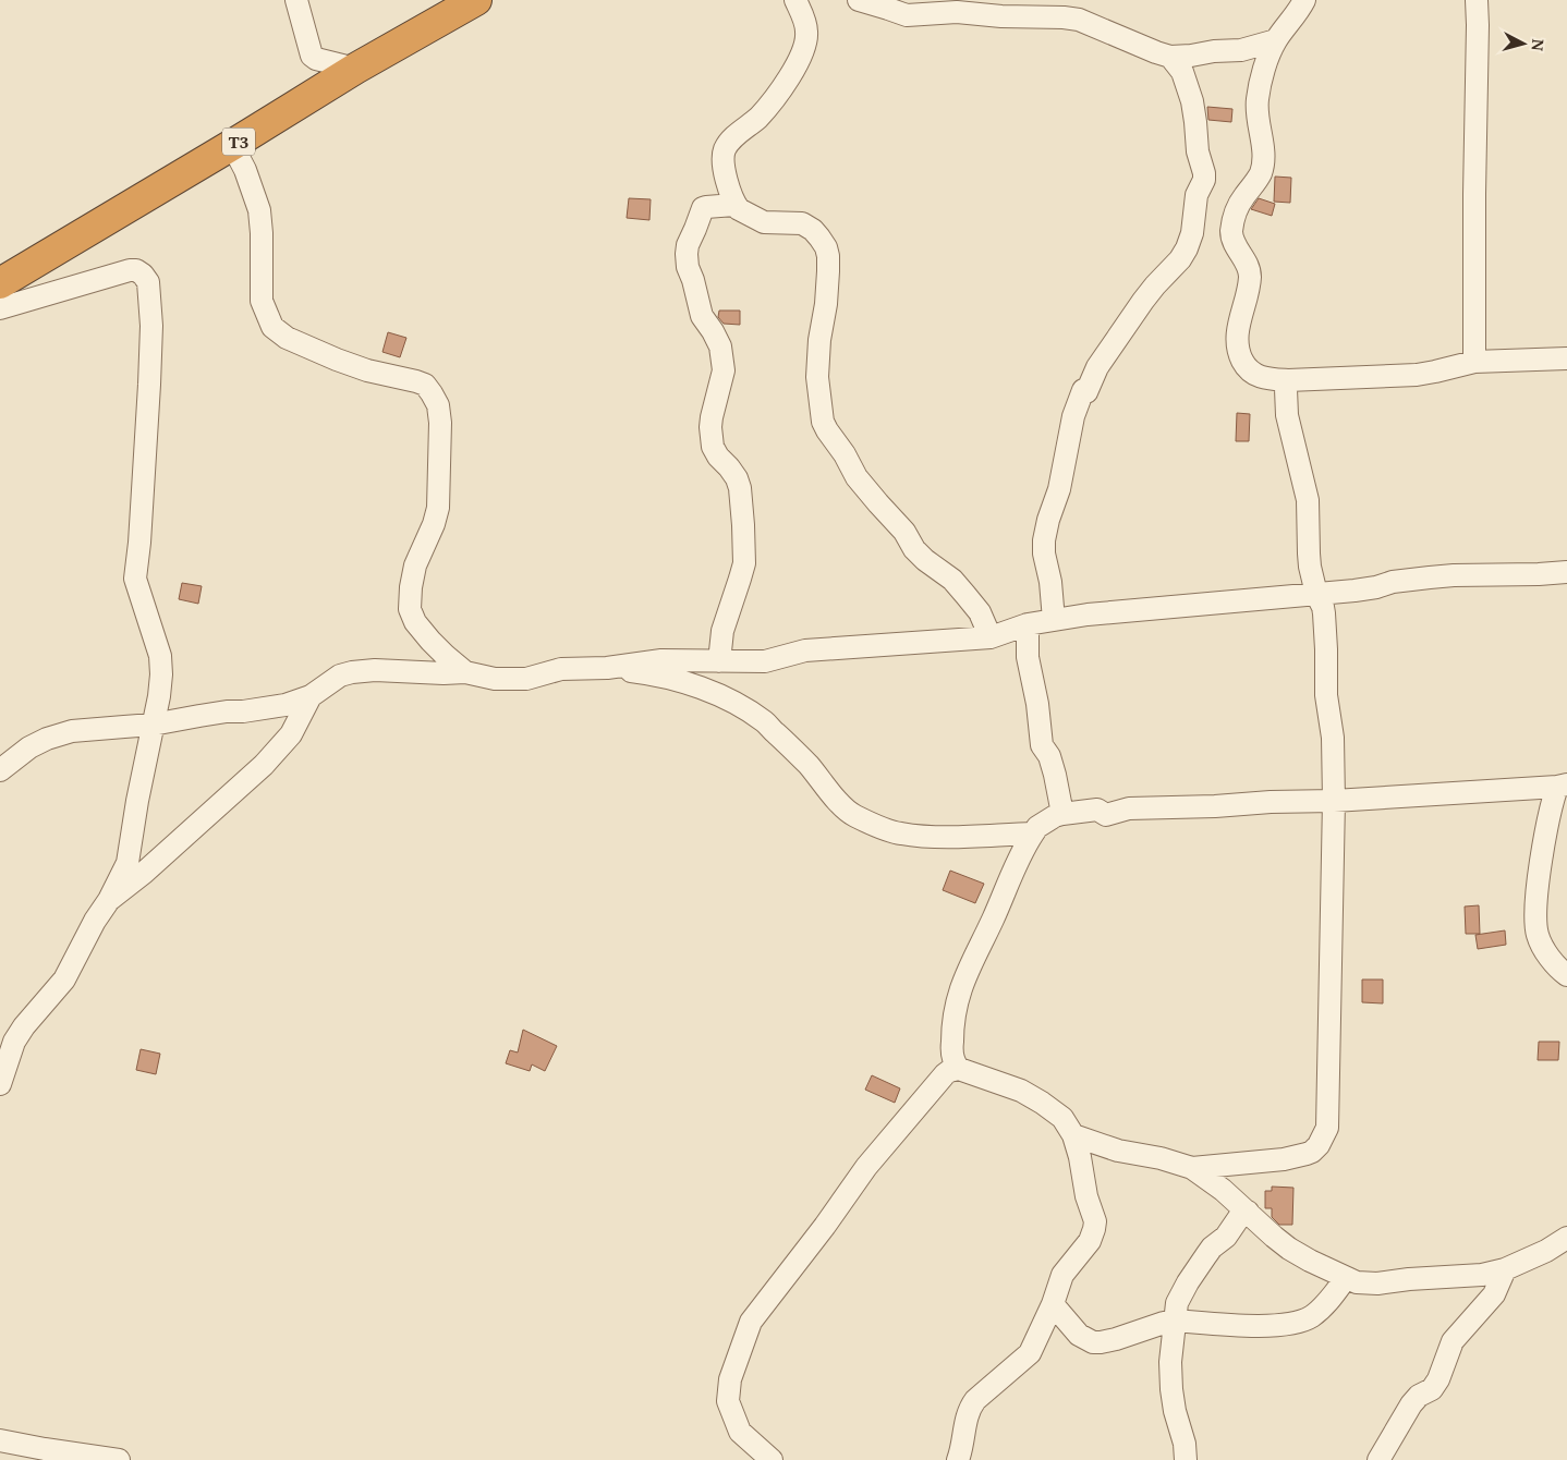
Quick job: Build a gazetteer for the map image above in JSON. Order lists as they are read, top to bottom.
{
  "streets": {
    "highway": ["T3"]
  },
  "north": "right"
}
